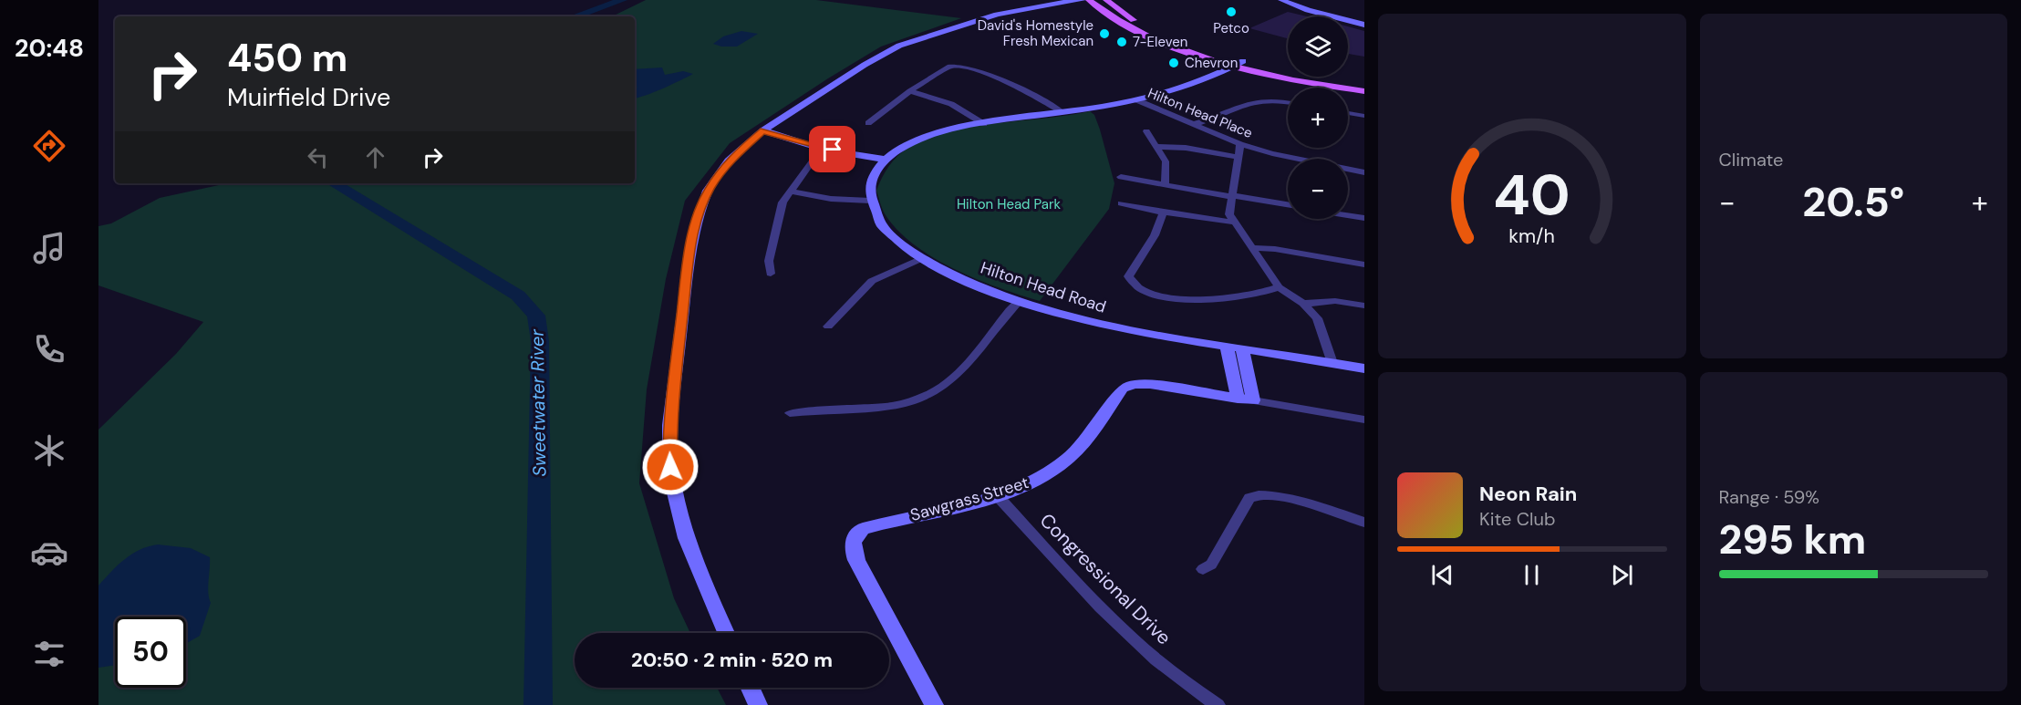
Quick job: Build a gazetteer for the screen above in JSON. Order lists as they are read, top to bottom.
{
  "streets": {
    "street": [
      "Hilton Head Place",
      "Hilton Head Road",
      "Sawgrass Street",
      "Congressional Drive"
    ]
  },
  "crossings": [
    ["Sawgrass Street", "Congressional Drive"]
  ],
  "water": ["Sweetwater River"],
  "parks": ["Hilton Head Park"],
  "places": [
    "Petco",
    "David's Homestyle Fresh Mexican",
    "7-Eleven",
    "Chevron"
  ],
  "page": {
    "tabs": "20:48",
    "tile": [
      "Climate",
      ["Range · 59%", "295 km"]
    ],
    "map_buttons": ["+", "−"],
    "turn": ["450 m", "Muirfield Drive"],
    "heat": ["−", "20.5°", "+"],
    "song": ["Neon Rain", "Kite Club"],
    "limit": "50",
    "trip": "20:50 · 2 min · 520 m",
    "gauge": ["40", "km/h"]
  }
}
